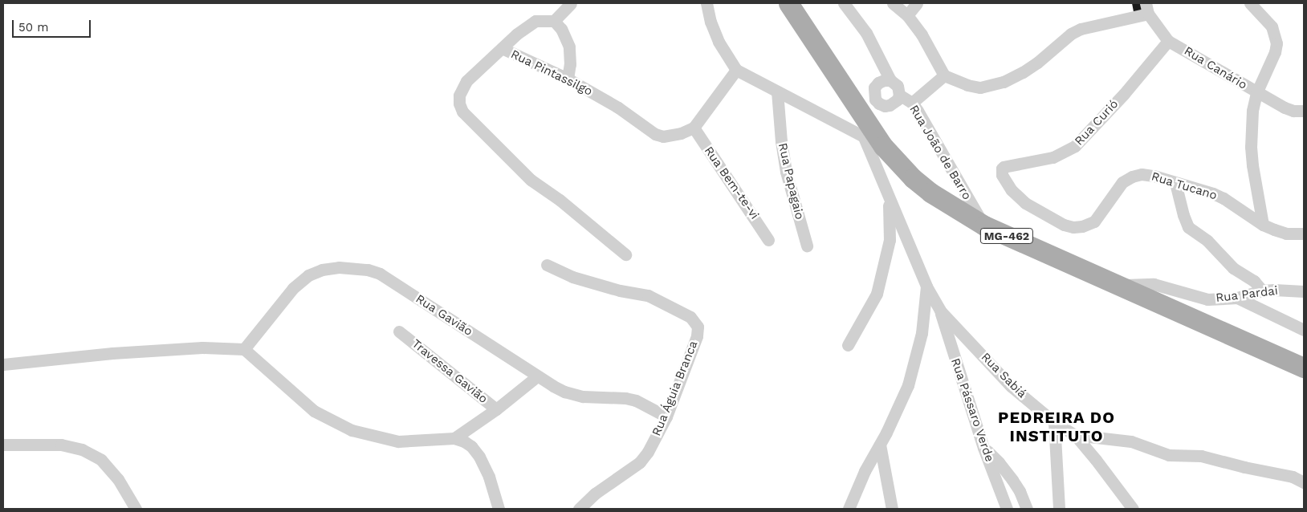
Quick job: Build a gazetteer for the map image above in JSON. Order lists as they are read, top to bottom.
{
  "streets": {
    "main road": ["MG-462"],
    "street": [
      "Rua Canário",
      "Rua Pintassilgo",
      "Rua Curió",
      "Rua João de Barro",
      "Rua Papagaio",
      "Rua Bem-te-vi",
      "Rua Tucano",
      "Rua Pardai",
      "Rua Gavião",
      "Travessa Gavião",
      "Rua Sabiá",
      "Rua Águia Branca",
      "Rua Pássaro Verde"
    ]
  },
  "crossings": [
    ["Rua Canário", "Rua Curió"],
    ["Rua Pintassilgo", "Rua Bem-te-vi"],
    ["Rua Curió", "Rua Tucano"],
    ["Rua João de Barro", "MG-462"],
    ["MG-462", "Rua Pardai"],
    ["MG-462", "Rua Sabiá"],
    ["Rua Gavião", "Travessa Gavião"],
    ["Rua Gavião", "Rua Águia Branca"],
    ["Rua Sabiá", "Rua Pássaro Verde"]
  ],
  "districts": ["PEDREIRA DO INSTITUTO"],
  "scale_bar": "50 m"
}
